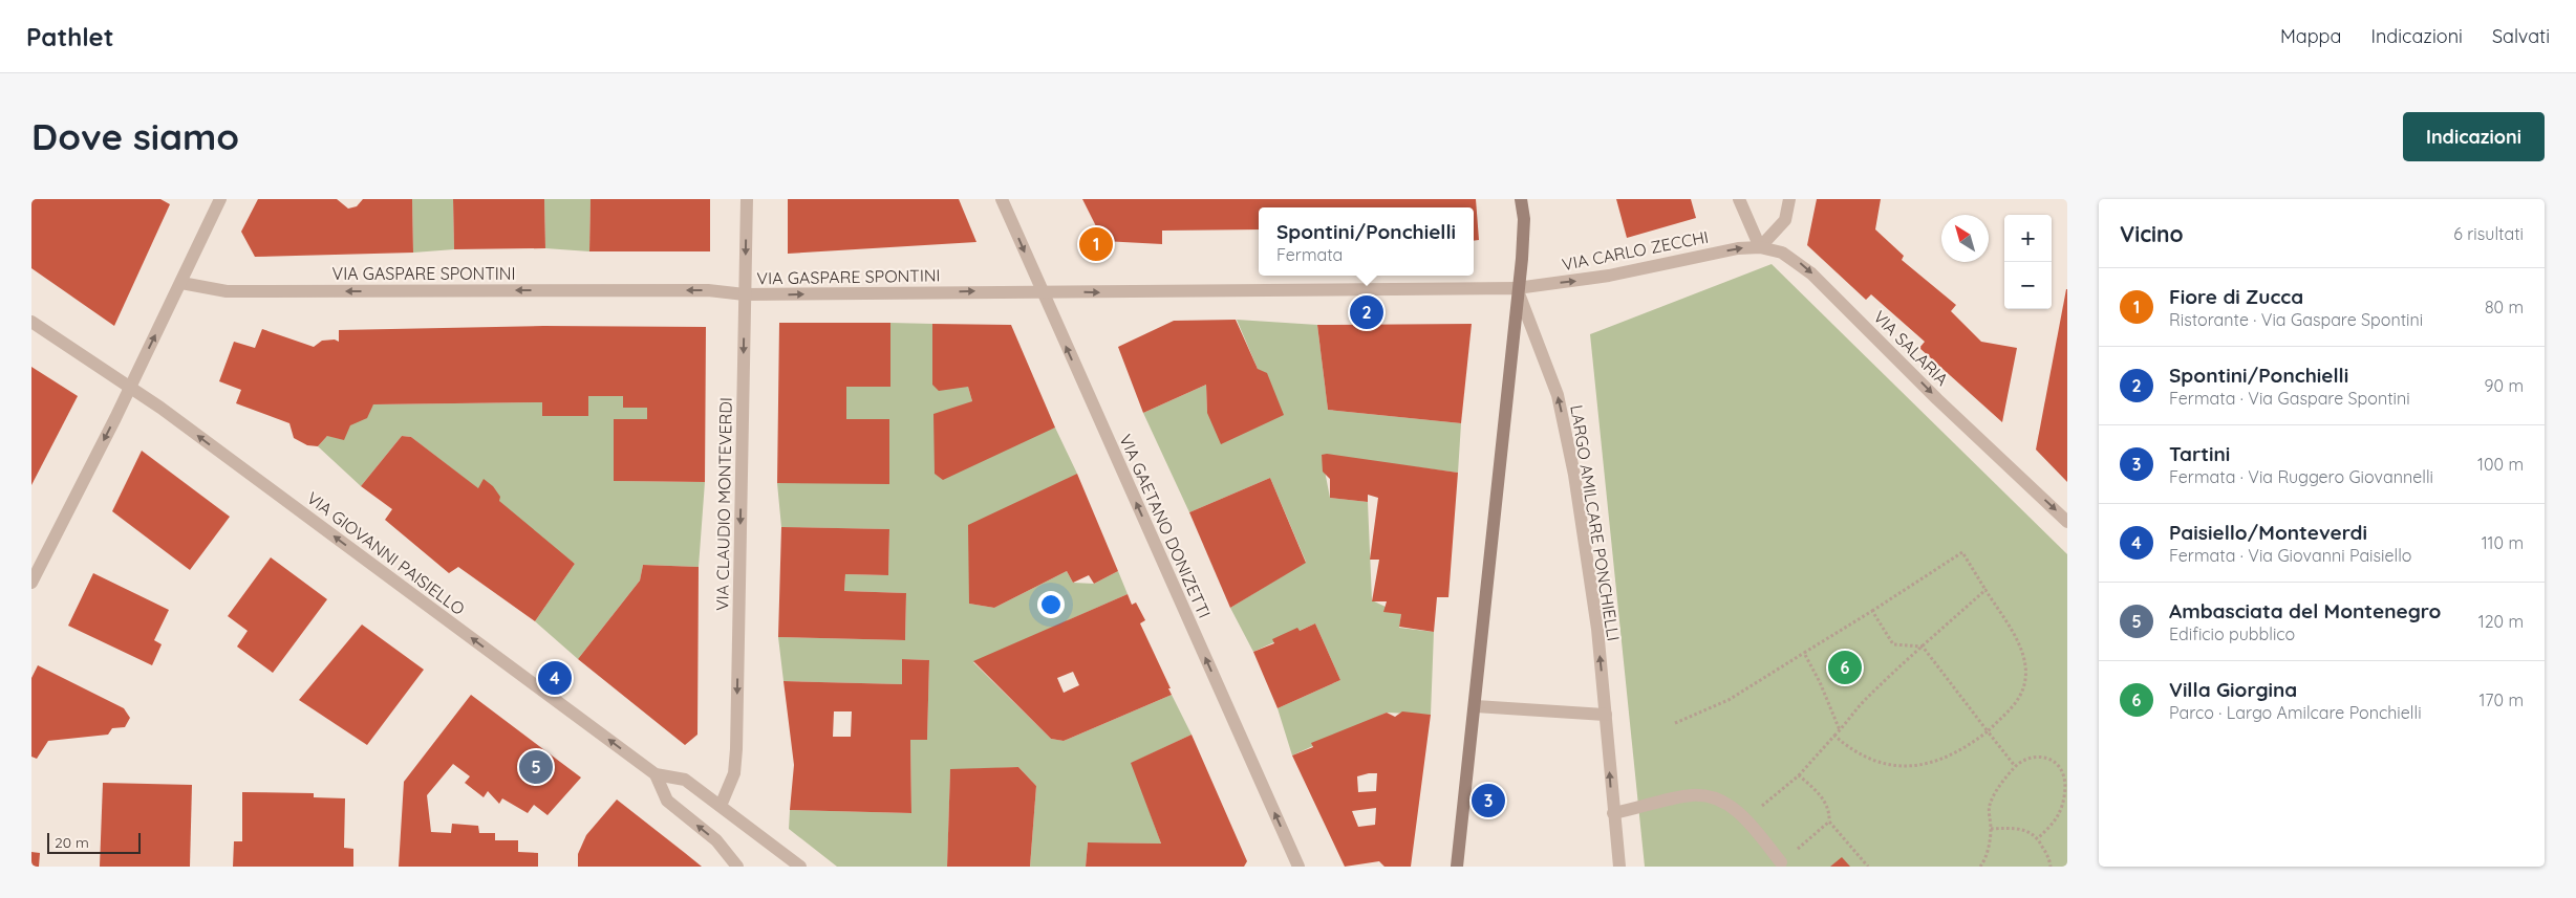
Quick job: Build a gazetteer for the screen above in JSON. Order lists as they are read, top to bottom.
{
  "streets": {
    "street": [
      "VIA CARLO ZECCHI",
      "VIA GASPARE SPONTINI",
      "VIA SALARIA",
      "VIA CLAUDIO MONTEVERDI",
      "LARGO AMILCARE PONCHIELLI",
      "VIA GAETANO DONIZETTI",
      "VIA GIOVANNI PAISIELLO"
    ]
  },
  "crossings": [
    ["VIA CARLO ZECCHI", "VIA GASPARE SPONTINI"],
    ["VIA CARLO ZECCHI", "VIA SALARIA"],
    ["VIA CARLO ZECCHI", "LARGO AMILCARE PONCHIELLI"],
    ["VIA GASPARE SPONTINI", "VIA CLAUDIO MONTEVERDI"],
    ["VIA GASPARE SPONTINI", "LARGO AMILCARE PONCHIELLI"],
    ["VIA GASPARE SPONTINI", "VIA GAETANO DONIZETTI"],
    ["VIA CLAUDIO MONTEVERDI", "VIA GIOVANNI PAISIELLO"]
  ],
  "one_way": [
    "VIA CARLO ZECCHI",
    "VIA SALARIA",
    "VIA CLAUDIO MONTEVERDI",
    "LARGO AMILCARE PONCHIELLI",
    "VIA GIOVANNI PAISIELLO"
  ],
  "scale_bar": "20 m",
  "north": "top left",
  "page": {
    "header": "Pathlet",
    "nav": ["Mappa", "Indicazioni", "Salvati"],
    "buttons": "Indicazioni",
    "title": "Dove siamo",
    "heading": ["Vicino", "6 risultati"],
    "popup": ["Spontini/Ponchielli", "Fermata"],
    "map_buttons": ["+", "−"],
    "pins": [
      "1",
      "2",
      "6",
      "4",
      "5",
      "3"
    ],
    "list": [
      {
        "mark": "1",
        "name": "Fiore di Zucca",
        "note": "Ristorante · Via Gaspare Spontini",
        "value": "80 m"
      },
      {
        "mark": "2",
        "name": "Spontini/Ponchielli",
        "note": "Fermata · Via Gaspare Spontini",
        "value": "90 m"
      },
      {
        "mark": "3",
        "name": "Tartini",
        "note": "Fermata · Via Ruggero Giovannelli",
        "value": "100 m"
      },
      {
        "mark": "4",
        "name": "Paisiello/Monteverdi",
        "note": "Fermata · Via Giovanni Paisiello",
        "value": "110 m"
      },
      {
        "mark": "5",
        "name": "Ambasciata del Montenegro",
        "note": "Edificio pubblico",
        "value": "120 m"
      },
      {
        "mark": "6",
        "name": "Villa Giorgina",
        "note": "Parco · Largo Amilcare Ponchielli",
        "value": "170 m"
      }
    ],
    "scale": "20 m"
  }
}
